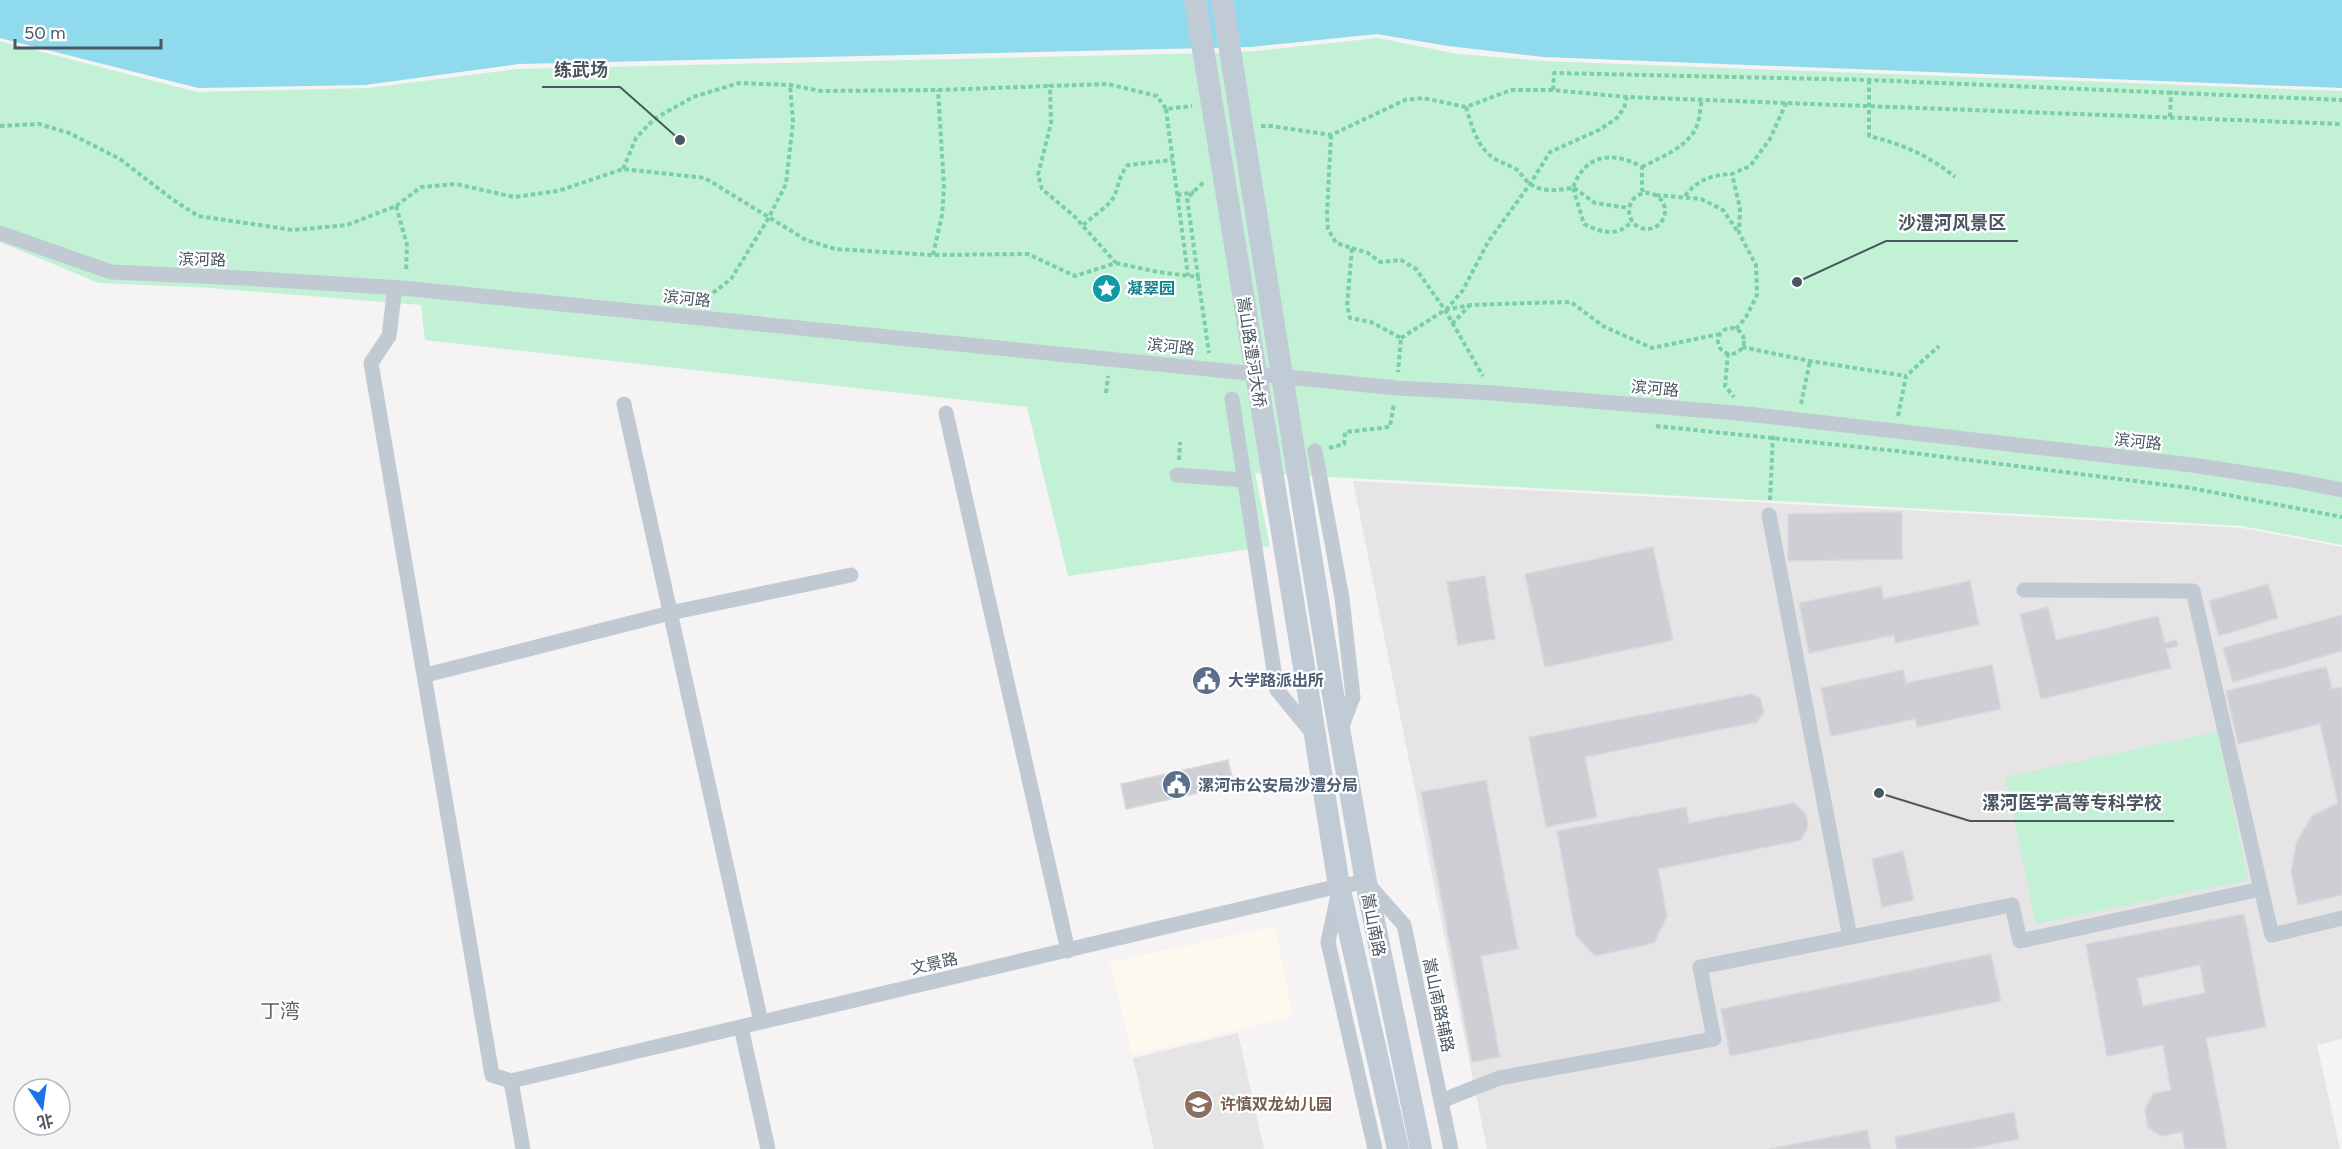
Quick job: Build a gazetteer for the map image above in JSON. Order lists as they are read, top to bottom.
{
  "streets": {
    "main road": ["嵩山路澧河大桥", "嵩山南路"],
    "street": ["滨河路", "文景路", "嵩山南路辅路"]
  },
  "crossings": [
    ["嵩山路澧河大桥", "嵩山南路"],
    ["嵩山南路", "文景路"],
    ["嵩山南路", "嵩山南路辅路"],
    ["文景路", "嵩山南路辅路"]
  ],
  "districts": ["丁湾"],
  "places": {
    "other": ["练武场", "沙澧河风景区", "漯河医学高等专科学校"],
    "place": ["凝翠园"],
    "public building": ["大学路派出所", "漯河市公安局沙澧分局"],
    "school or university": ["许慎双龙幼儿园"]
  },
  "scale_bar": "50 m",
  "north": "bottom"
}
